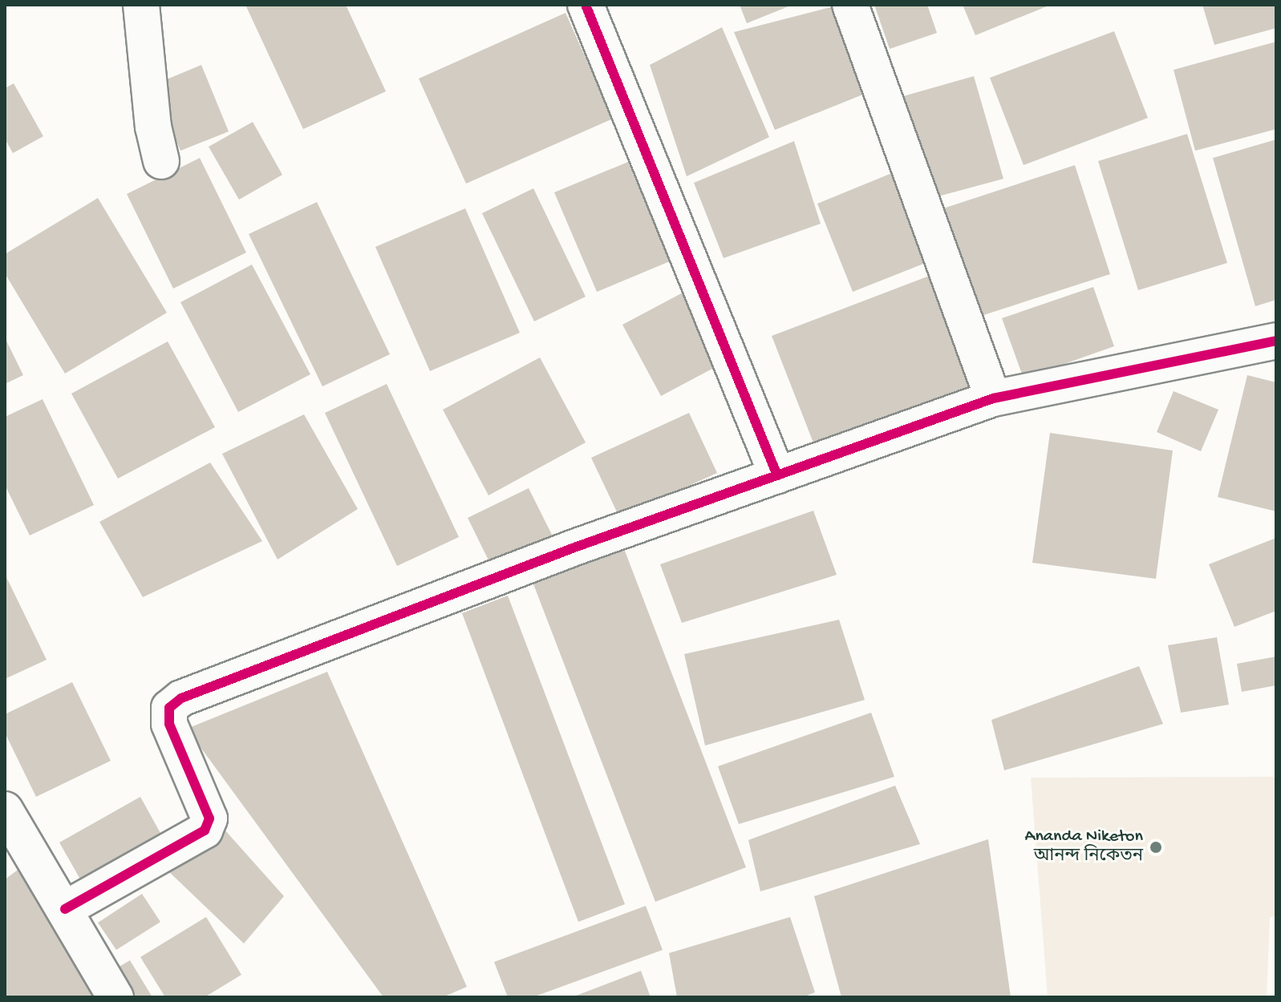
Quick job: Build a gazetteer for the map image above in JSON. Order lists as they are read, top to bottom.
{
  "places": ["Ananda Niketon আনন্দ নিকেতন"]
}
